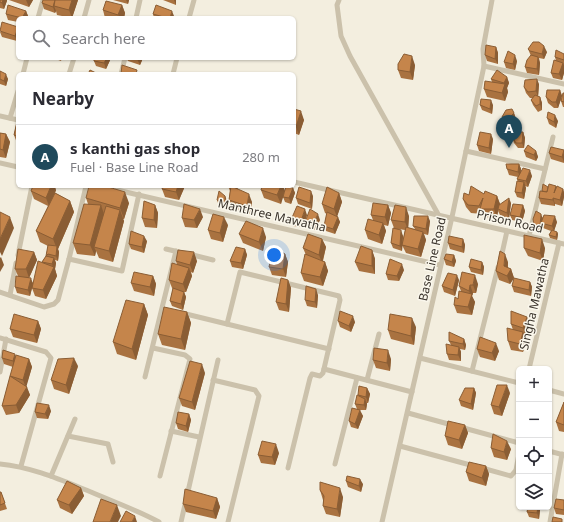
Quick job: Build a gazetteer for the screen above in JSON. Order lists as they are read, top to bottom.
{
  "streets": {
    "street": [
      "Manthree Mawatha",
      "Prison Road",
      "Base Line Road",
      "Singha Mawatha"
    ]
  },
  "crossings": [
    ["Manthree Mawatha", "Base Line Road"],
    ["Prison Road", "Base Line Road"],
    ["Prison Road", "Singha Mawatha"]
  ],
  "page": {
    "search": "Search here",
    "heading": "Nearby",
    "pins": "A",
    "list": [
      {
        "mark": "A",
        "name": "s kanthi gas shop",
        "note": "Fuel · Base Line Road",
        "value": "280 m"
      }
    ],
    "map_buttons": ["+", "−"]
  }
}
